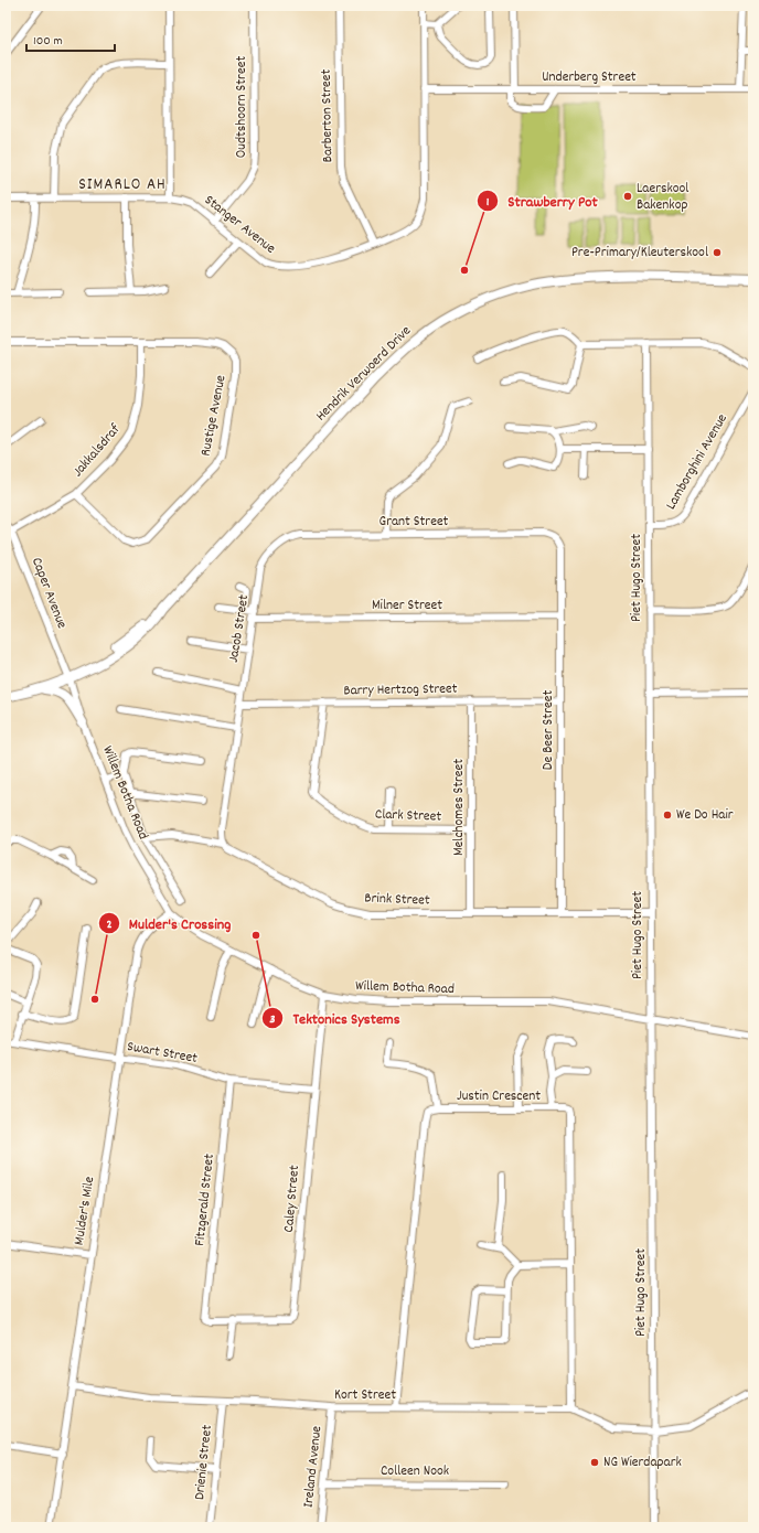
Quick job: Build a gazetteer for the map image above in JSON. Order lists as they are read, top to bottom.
{
  "streets": {
    "main road": ["Hendrik Verwoerd Drive"],
    "street": [
      "Underberg Street",
      "Oudtshoorn Street",
      "Barberton Street",
      "Stanger Avenue",
      "Rustige Avenue",
      "Jakkalsdraf",
      "Lamborghini Avenue",
      "Grant Street",
      "Piet Hugo Street",
      "Caper Avenue",
      "Milner Street",
      "Jacob Street",
      "Barry Hertzog Street",
      "De Beer Street",
      "Willem Botha Road",
      "Melchomes Street",
      "Clark Street",
      "Brink Street",
      "Swart Street",
      "Justin Crescent",
      "Caley Street",
      "Fitzgerald Street",
      "Mulder's Mile",
      "Kort Street",
      "Drienie Street",
      "Ireland Avenue",
      "Colleen Nook"
    ]
  },
  "crossings": [
    ["Underberg Street", "Stanger Avenue"],
    ["Oudtshoorn Street", "Stanger Avenue"],
    ["Barberton Street", "Stanger Avenue"],
    ["Hendrik Verwoerd Drive", "Caper Avenue"],
    ["Hendrik Verwoerd Drive", "Willem Botha Road"],
    ["Rustige Avenue", "Jakkalsdraf"],
    ["Jakkalsdraf", "Caper Avenue"],
    ["Lamborghini Avenue", "Piet Hugo Street"],
    ["Grant Street", "Jacob Street"],
    ["Grant Street", "De Beer Street"],
    ["Piet Hugo Street", "Willem Botha Road"],
    ["Piet Hugo Street", "Brink Street"],
    ["Piet Hugo Street", "Kort Street"],
    ["Caper Avenue", "Willem Botha Road"],
    ["Milner Street", "Jacob Street"],
    ["Milner Street", "De Beer Street"],
    ["Jacob Street", "Barry Hertzog Street"],
    ["Barry Hertzog Street", "De Beer Street"],
    ["Barry Hertzog Street", "Melchomes Street"],
    ["Barry Hertzog Street", "Clark Street"],
    ["De Beer Street", "Brink Street"],
    ["Willem Botha Road", "Caley Street"],
    ["Willem Botha Road", "Mulder's Mile"],
    ["Melchomes Street", "Clark Street"],
    ["Melchomes Street", "Brink Street"],
    ["Swart Street", "Caley Street"],
    ["Swart Street", "Fitzgerald Street"],
    ["Swart Street", "Mulder's Mile"],
    ["Justin Crescent", "Kort Street"],
    ["Caley Street", "Fitzgerald Street"],
    ["Mulder's Mile", "Kort Street"],
    ["Kort Street", "Drienie Street"],
    ["Kort Street", "Ireland Avenue"],
    ["Ireland Avenue", "Colleen Nook"]
  ],
  "districts": ["SIMARLO AH"],
  "places": [
    "Laerskool Bakenkop",
    "Pre-Primary/Kleuterskool",
    "Strawberry Pot",
    "We Do Hair",
    "Tektonics Systems",
    "Mulder's Crossing",
    "NG Wierdapark"
  ],
  "scale_bar": "100 m"
}
